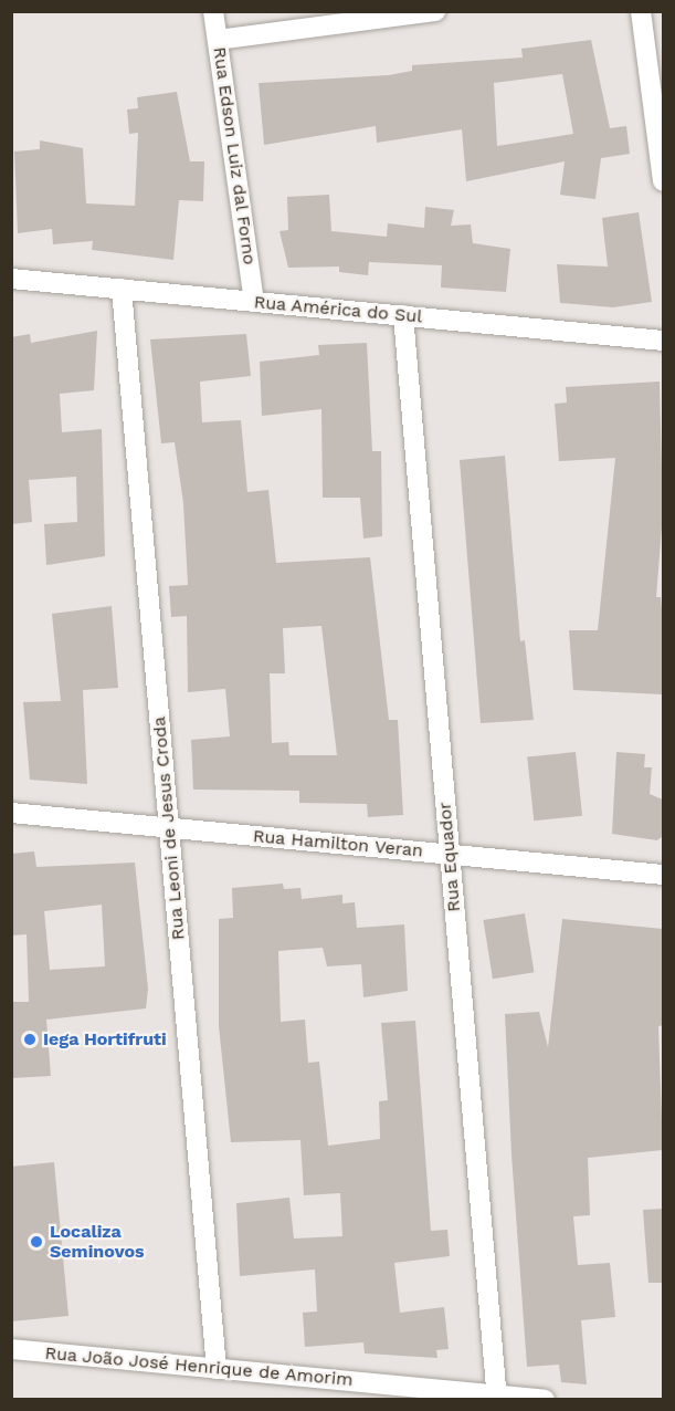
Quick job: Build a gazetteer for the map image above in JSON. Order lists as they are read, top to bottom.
{
  "streets": {
    "street": [
      "Rua Edson Luiz dal Forno",
      "Rua América do Sul",
      "Rua Leoni de Jesus Croda",
      "Rua Hamilton Veran",
      "Rua Equador",
      "Rua João José Henrique de Amorim"
    ]
  },
  "crossings": [
    ["Rua Edson Luiz dal Forno", "Rua América do Sul"],
    ["Rua América do Sul", "Rua Leoni de Jesus Croda"],
    ["Rua América do Sul", "Rua Equador"],
    ["Rua Leoni de Jesus Croda", "Rua Hamilton Veran"],
    ["Rua Leoni de Jesus Croda", "Rua João José Henrique de Amorim"],
    ["Rua Hamilton Veran", "Rua Equador"],
    ["Rua Equador", "Rua João José Henrique de Amorim"]
  ],
  "places": ["Iega Hortifruti", "Localiza Seminovos"]
}
